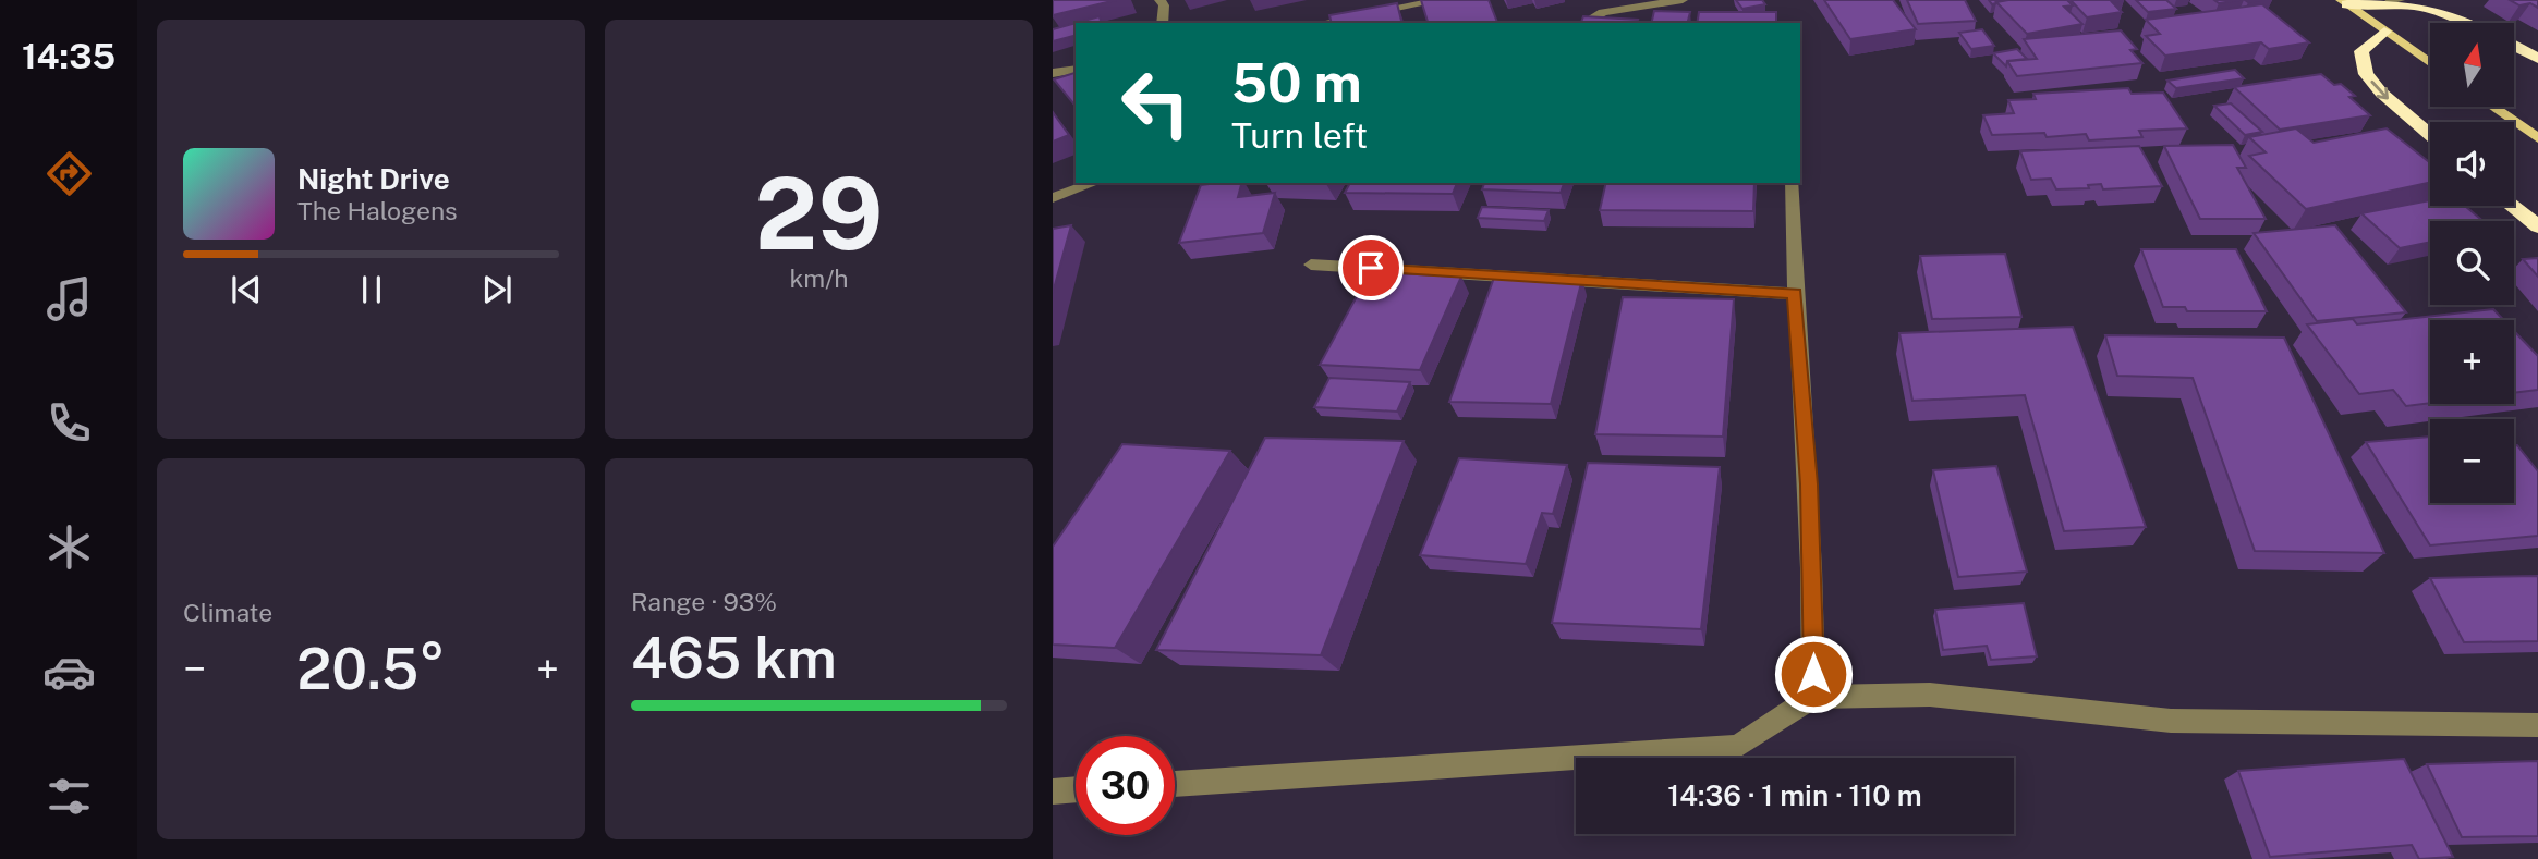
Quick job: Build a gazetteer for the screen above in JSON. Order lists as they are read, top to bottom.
{
  "north": "top",
  "page": {
    "tabs": "14:35",
    "tile": [
      ["29", "km/h"],
      "Climate",
      ["Range · 93%", "465 km"]
    ],
    "map_buttons": ["+", "−"],
    "turn": ["50 m", "Turn left"],
    "song": ["Night Drive", "The Halogens"],
    "heat": ["−", "20.5°", "+"],
    "limit": "30",
    "trip": "14:36 · 1 min · 110 m"
  }
}
